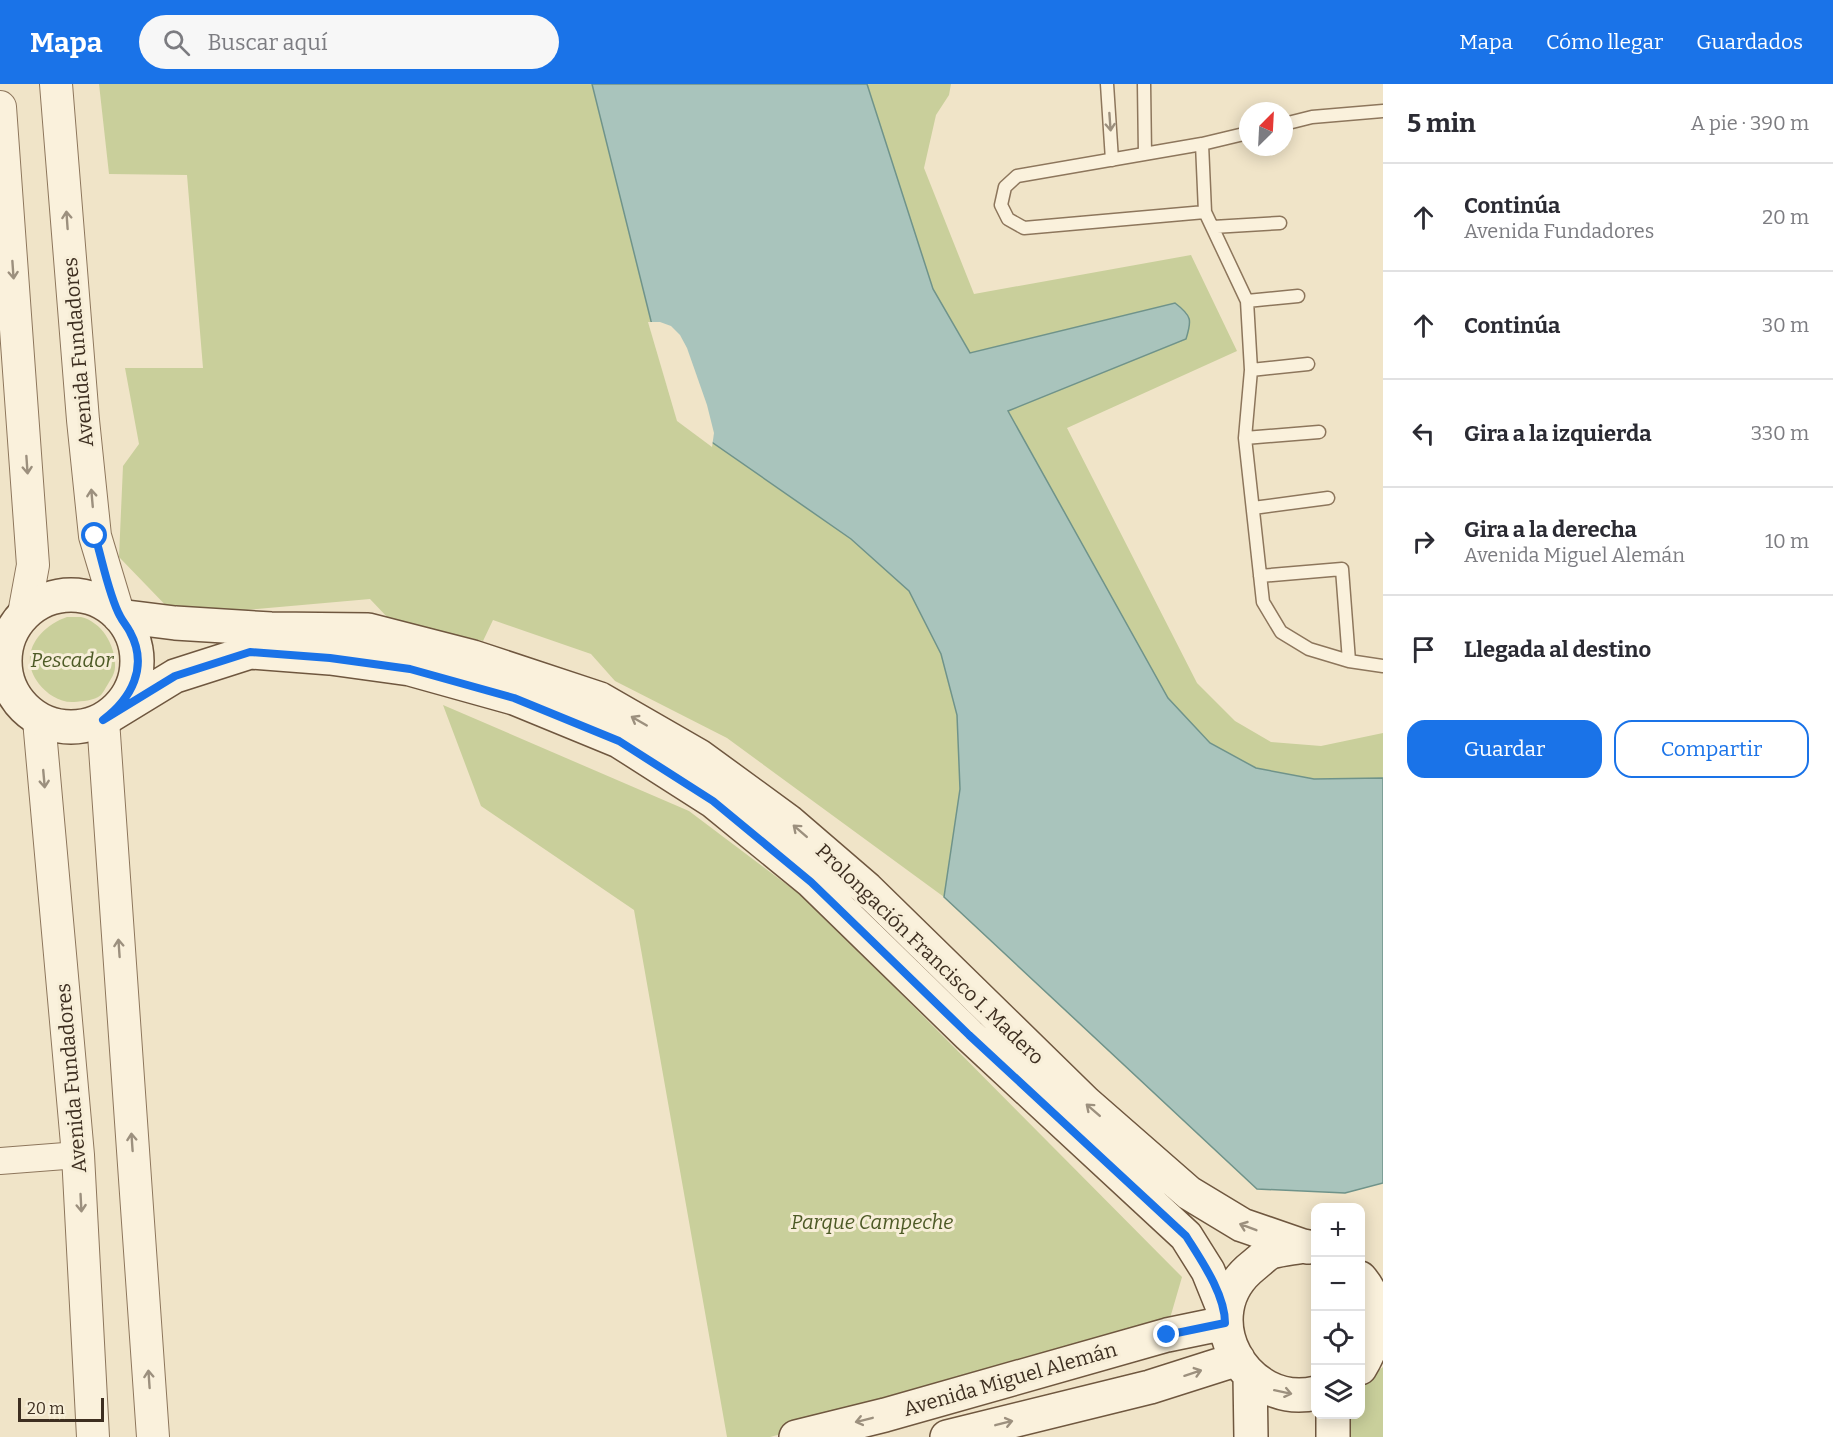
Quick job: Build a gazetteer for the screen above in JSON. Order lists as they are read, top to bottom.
{
  "streets": {
    "main road": ["Prolongación Francisco I. Madero", "Avenida Miguel Alemán"],
    "street": ["Avenida Fundadores"]
  },
  "crossings": [
    ["Avenida Fundadores", "Prolongación Francisco I. Madero"],
    ["Prolongación Francisco I. Madero", "Avenida Miguel Alemán"]
  ],
  "parks": ["Pescador", "Parque Campeche"],
  "scale_bar": "20 m",
  "north": "top right",
  "page": {
    "header": "Mapa",
    "search": "Buscar aquí",
    "nav": ["Mapa", "Cómo llegar", "Guardados"],
    "heading": ["5 min", "A pie · 390 m"],
    "list": [
      ["Continúa", "Avenida Fundadores", "20 m"],
      ["Continúa", "30 m"],
      ["Gira a la izquierda", "330 m"],
      ["Gira a la derecha", "Avenida Miguel Alemán", "10 m"],
      "Llegada al destino"
    ],
    "buttons": ["Guardar", "Compartir"],
    "map_buttons": ["+", "−"],
    "scale": "20 m"
  }
}
